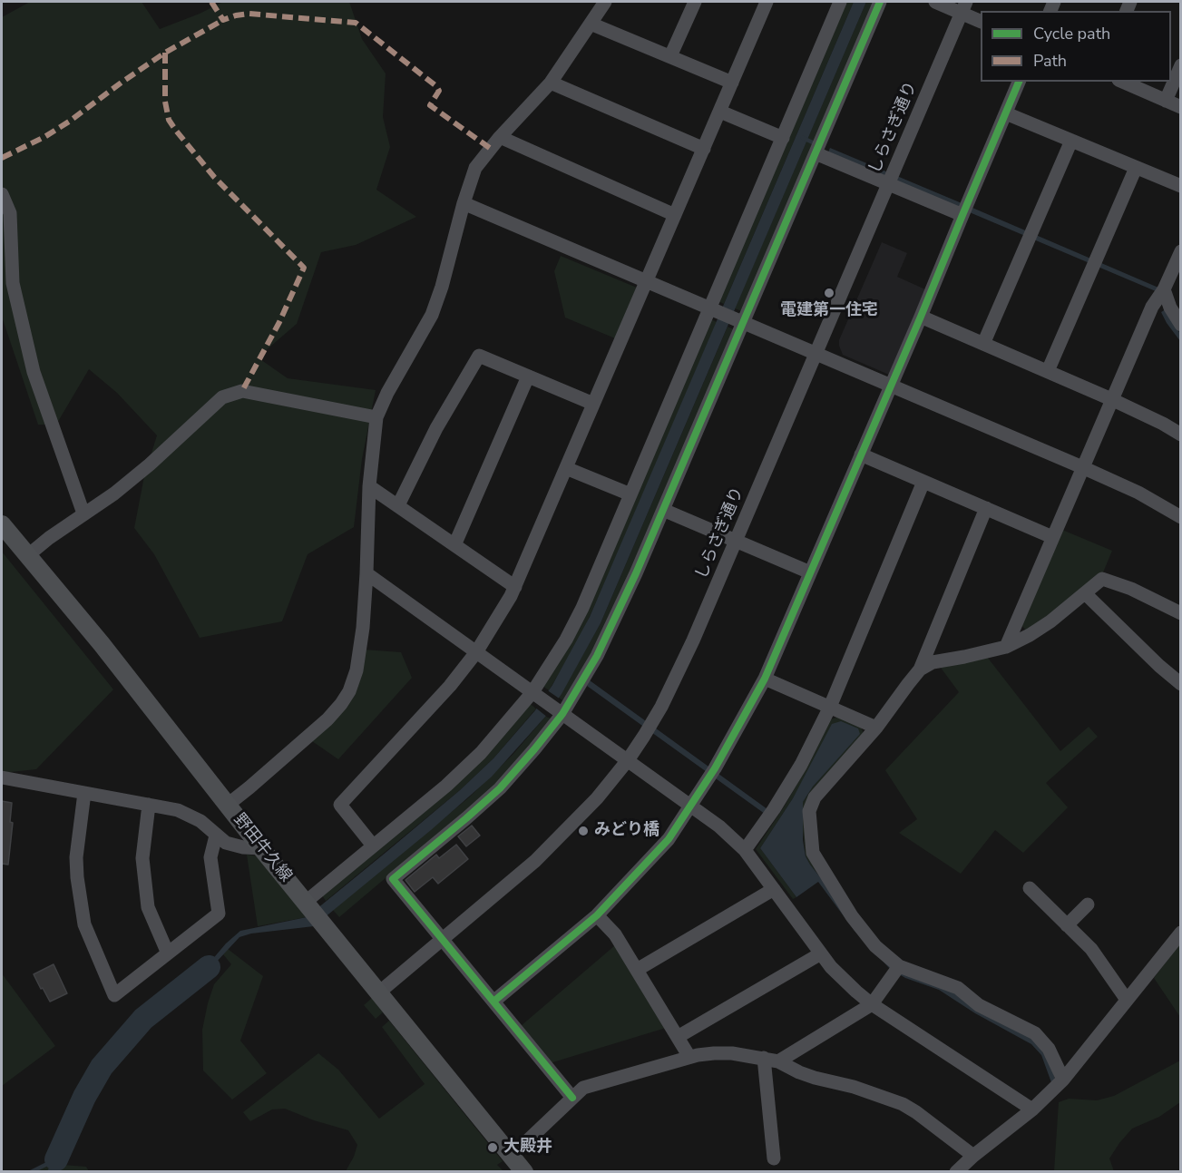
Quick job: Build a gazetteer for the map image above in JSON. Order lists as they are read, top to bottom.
{
  "streets": {
    "main road": ["野田牛久線"],
    "street": ["しらさぎ通り"]
  },
  "crossings": [
    ["しらさぎ通り", "野田牛久線"]
  ],
  "places": ["電建第一住宅", "みどり橋", "大殿井"],
  "legend": ["Cycle path", "Path"]
}
